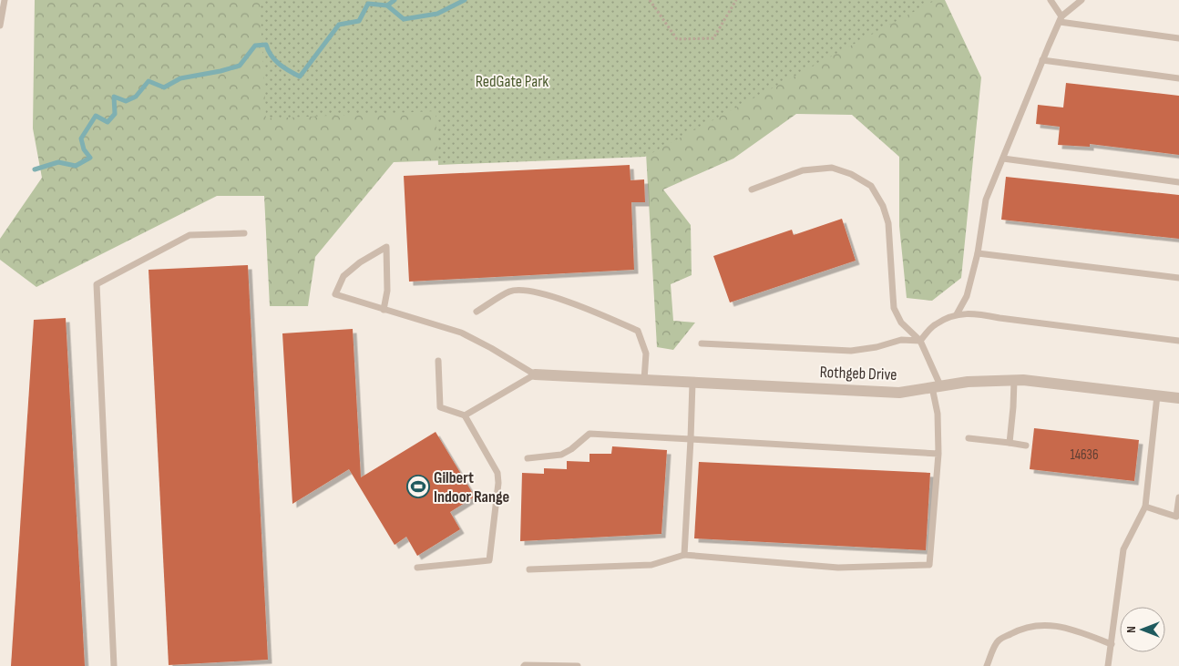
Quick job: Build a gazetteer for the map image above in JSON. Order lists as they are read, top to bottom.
{
  "streets": {
    "street": ["Rothgeb Drive"]
  },
  "parks": ["RedGate Park"],
  "places": {
    "sports": ["Gilbert Indoor Range"]
  },
  "house_numbers": ["14636"],
  "north": "left"
}
